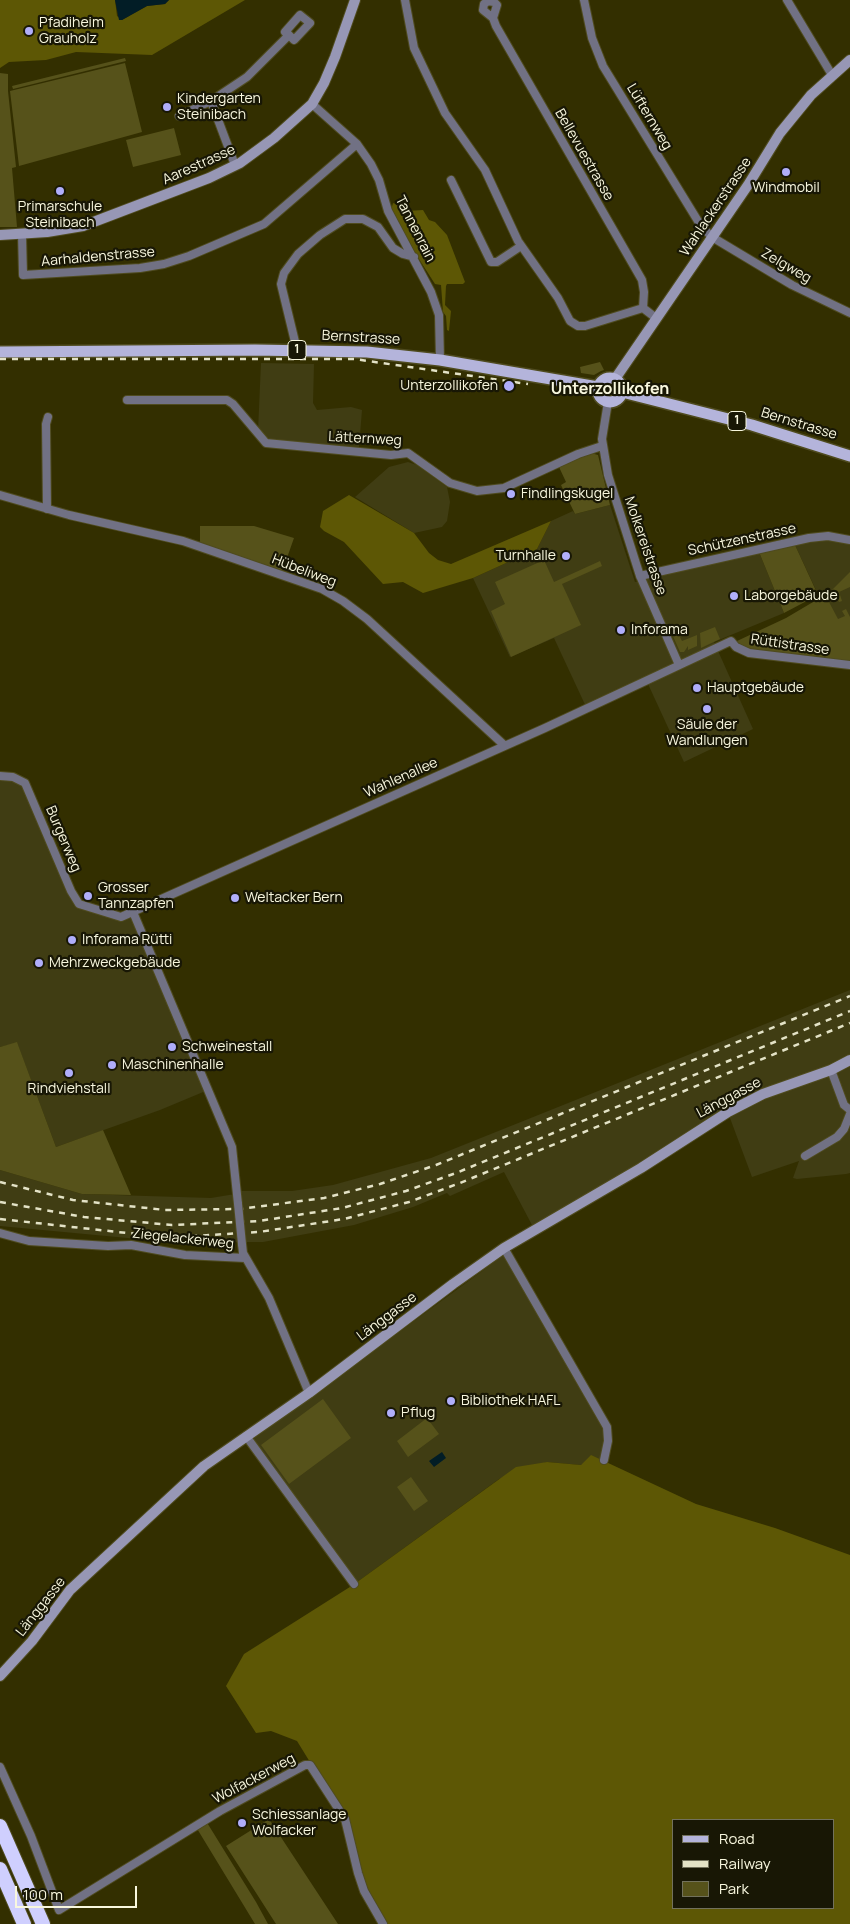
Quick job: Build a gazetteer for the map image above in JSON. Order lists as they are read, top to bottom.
{
  "streets": {
    "main road": ["Bernstrasse", "1"],
    "street": [
      "Lüfternweg",
      "Bellevuestrasse",
      "Aarestrasse",
      "Wahlackerstrasse",
      "Tannenrain",
      "Aarhaldenstrasse",
      "Zelgweg",
      "Lätternweg",
      "Schützenstrasse",
      "Molkereistrasse",
      "Hübeliweg",
      "Rüttistrasse",
      "Wahlenallee",
      "Burgerweg",
      "Länggasse",
      "Ziegelackerweg",
      "Wolfackerweg"
    ]
  },
  "crossings": [
    ["Lüfternweg", "Wahlackerstrasse"],
    ["Lüfternweg", "Zelgweg"],
    ["Aarestrasse", "Tannenrain"],
    ["Aarestrasse", "Aarhaldenstrasse"],
    ["Wahlackerstrasse", "Zelgweg"],
    ["Wahlackerstrasse", "Bernstrasse"],
    ["Wahlackerstrasse", "Molkereistrasse"],
    ["Tannenrain", "Aarhaldenstrasse"],
    ["Tannenrain", "Bernstrasse"],
    ["Bernstrasse", "Molkereistrasse"],
    ["Lätternweg", "Molkereistrasse"],
    ["Schützenstrasse", "Molkereistrasse"],
    ["Molkereistrasse", "Wahlenallee"],
    ["Hübeliweg", "Wahlenallee"],
    ["Rüttistrasse", "Wahlenallee"],
    ["Wahlenallee", "Burgerweg"],
    ["Länggasse", "Ziegelackerweg"]
  ],
  "districts": ["Unterzollikofen"],
  "places": [
    "Pfadiheim Grauholz",
    "Kindergarten Steinibach",
    "Windmobil",
    "Primarschule Steinibach",
    "Unterzollikofen",
    "Findlingskugel",
    "Turnhalle",
    "Laborgebäude",
    "Inforama",
    "Hauptgebäude",
    "Säule der Wandlungen",
    "Grosser Tannzapfen",
    "Weltacker Bern",
    "Inforama Rütti",
    "Mehrzweckgebäude",
    "Schweinestall",
    "Maschinenhalle",
    "Rindviehstall",
    "Bibliothek HAFL",
    "Pflug",
    "Schiessanlage Wolfacker"
  ],
  "legend": ["Road", "Railway", "Park"],
  "scale_bar": "100 m"
}
